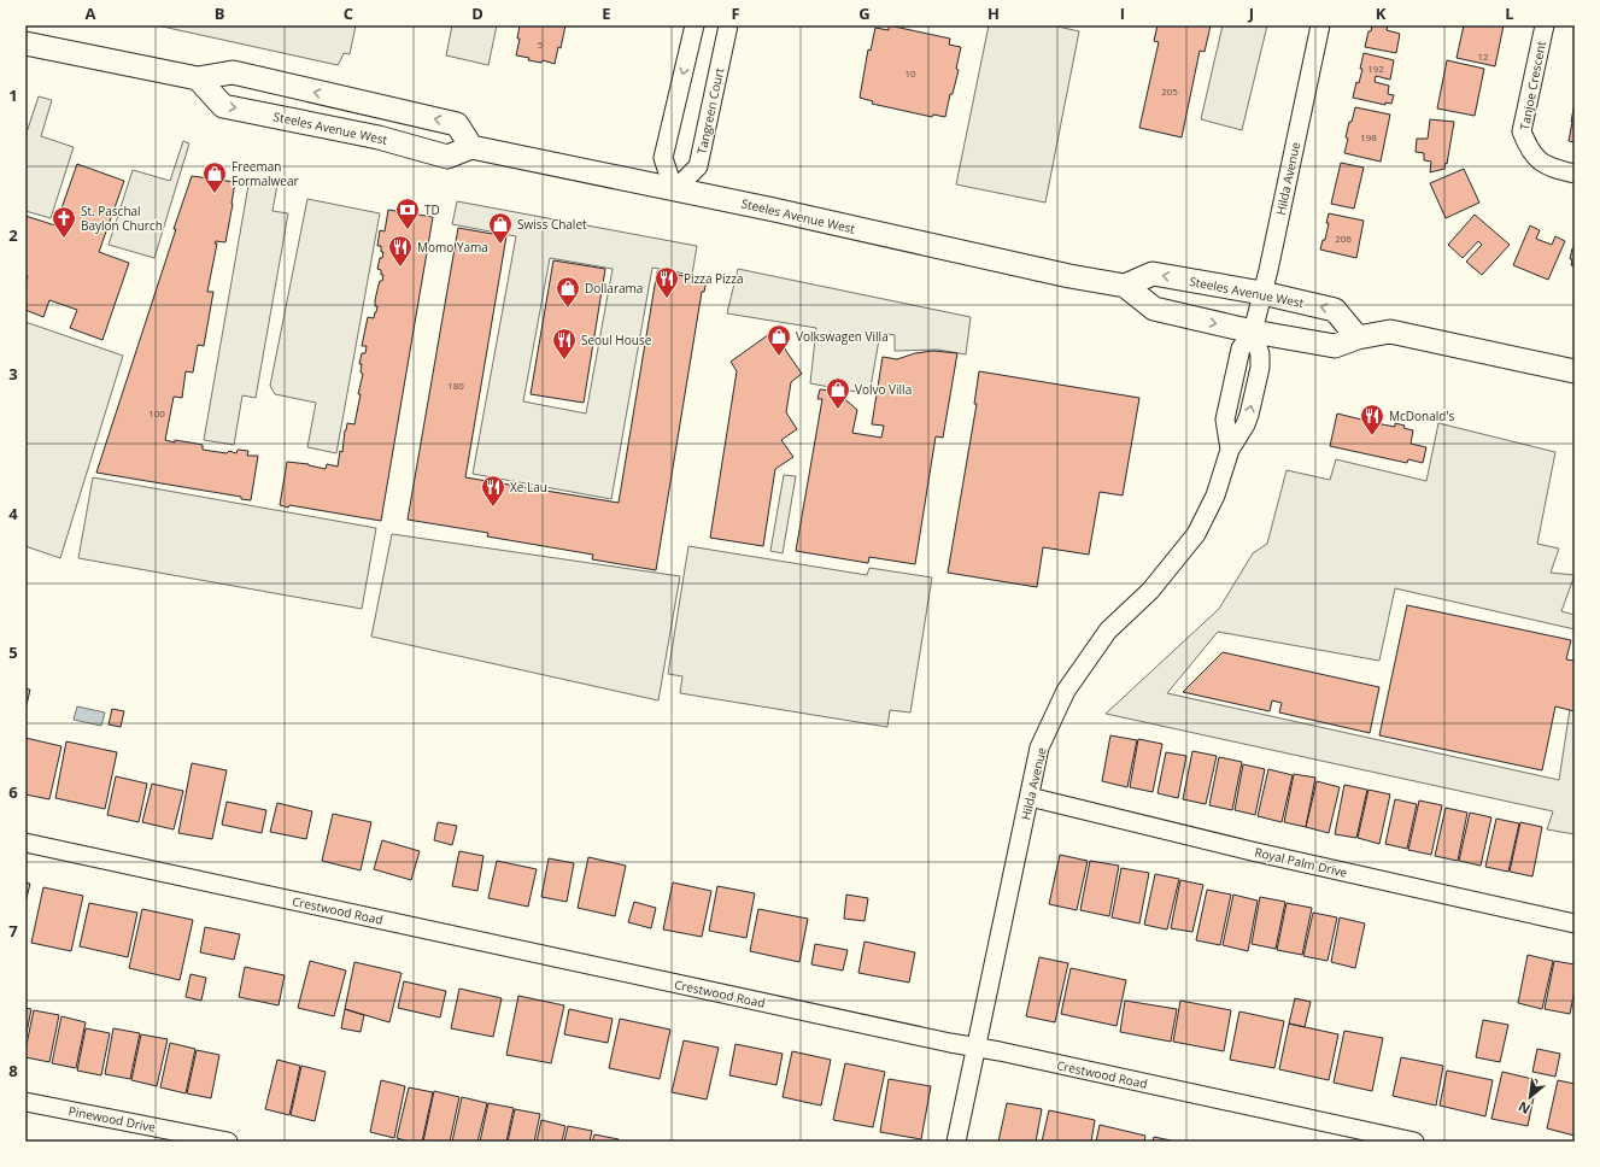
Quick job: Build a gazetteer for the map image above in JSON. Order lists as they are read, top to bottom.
{
  "streets": {
    "main road": ["Steeles Avenue West"],
    "street": [
      "Tanjoe Crescent",
      "Tangreen Court",
      "Hilda Avenue",
      "Royal Palm Drive",
      "Crestwood Road",
      "Pinewood Drive"
    ]
  },
  "crossings": [
    ["Tangreen Court", "Steeles Avenue West"],
    ["Steeles Avenue West", "Hilda Avenue"],
    ["Hilda Avenue", "Royal Palm Drive"],
    ["Hilda Avenue", "Crestwood Road"]
  ],
  "places": {
    "shop": [
      "Freeman Formalwear",
      "Swiss Chalet",
      "Dollarama",
      "Volkswagen Villa",
      "Volvo Villa"
    ],
    "bank": ["TD"],
    "church": ["St. Paschal Baylon Church"],
    "restaurant": [
      "Momo Yama",
      "Pizza Pizza",
      "Seoul House",
      "McDonald's",
      "Xe Lau"
    ]
  },
  "house_numbers": [
    "5",
    "12",
    "192",
    "10",
    "205",
    "198",
    "206",
    "180",
    "100"
  ],
  "north": "bottom left",
  "grid": {
    "columns": [
      "A",
      "B",
      "C",
      "D",
      "E",
      "F",
      "G",
      "H",
      "I",
      "J",
      "K",
      "L"
    ],
    "rows": [
      "1",
      "2",
      "3",
      "4",
      "5",
      "6",
      "7",
      "8"
    ]
  }
}
